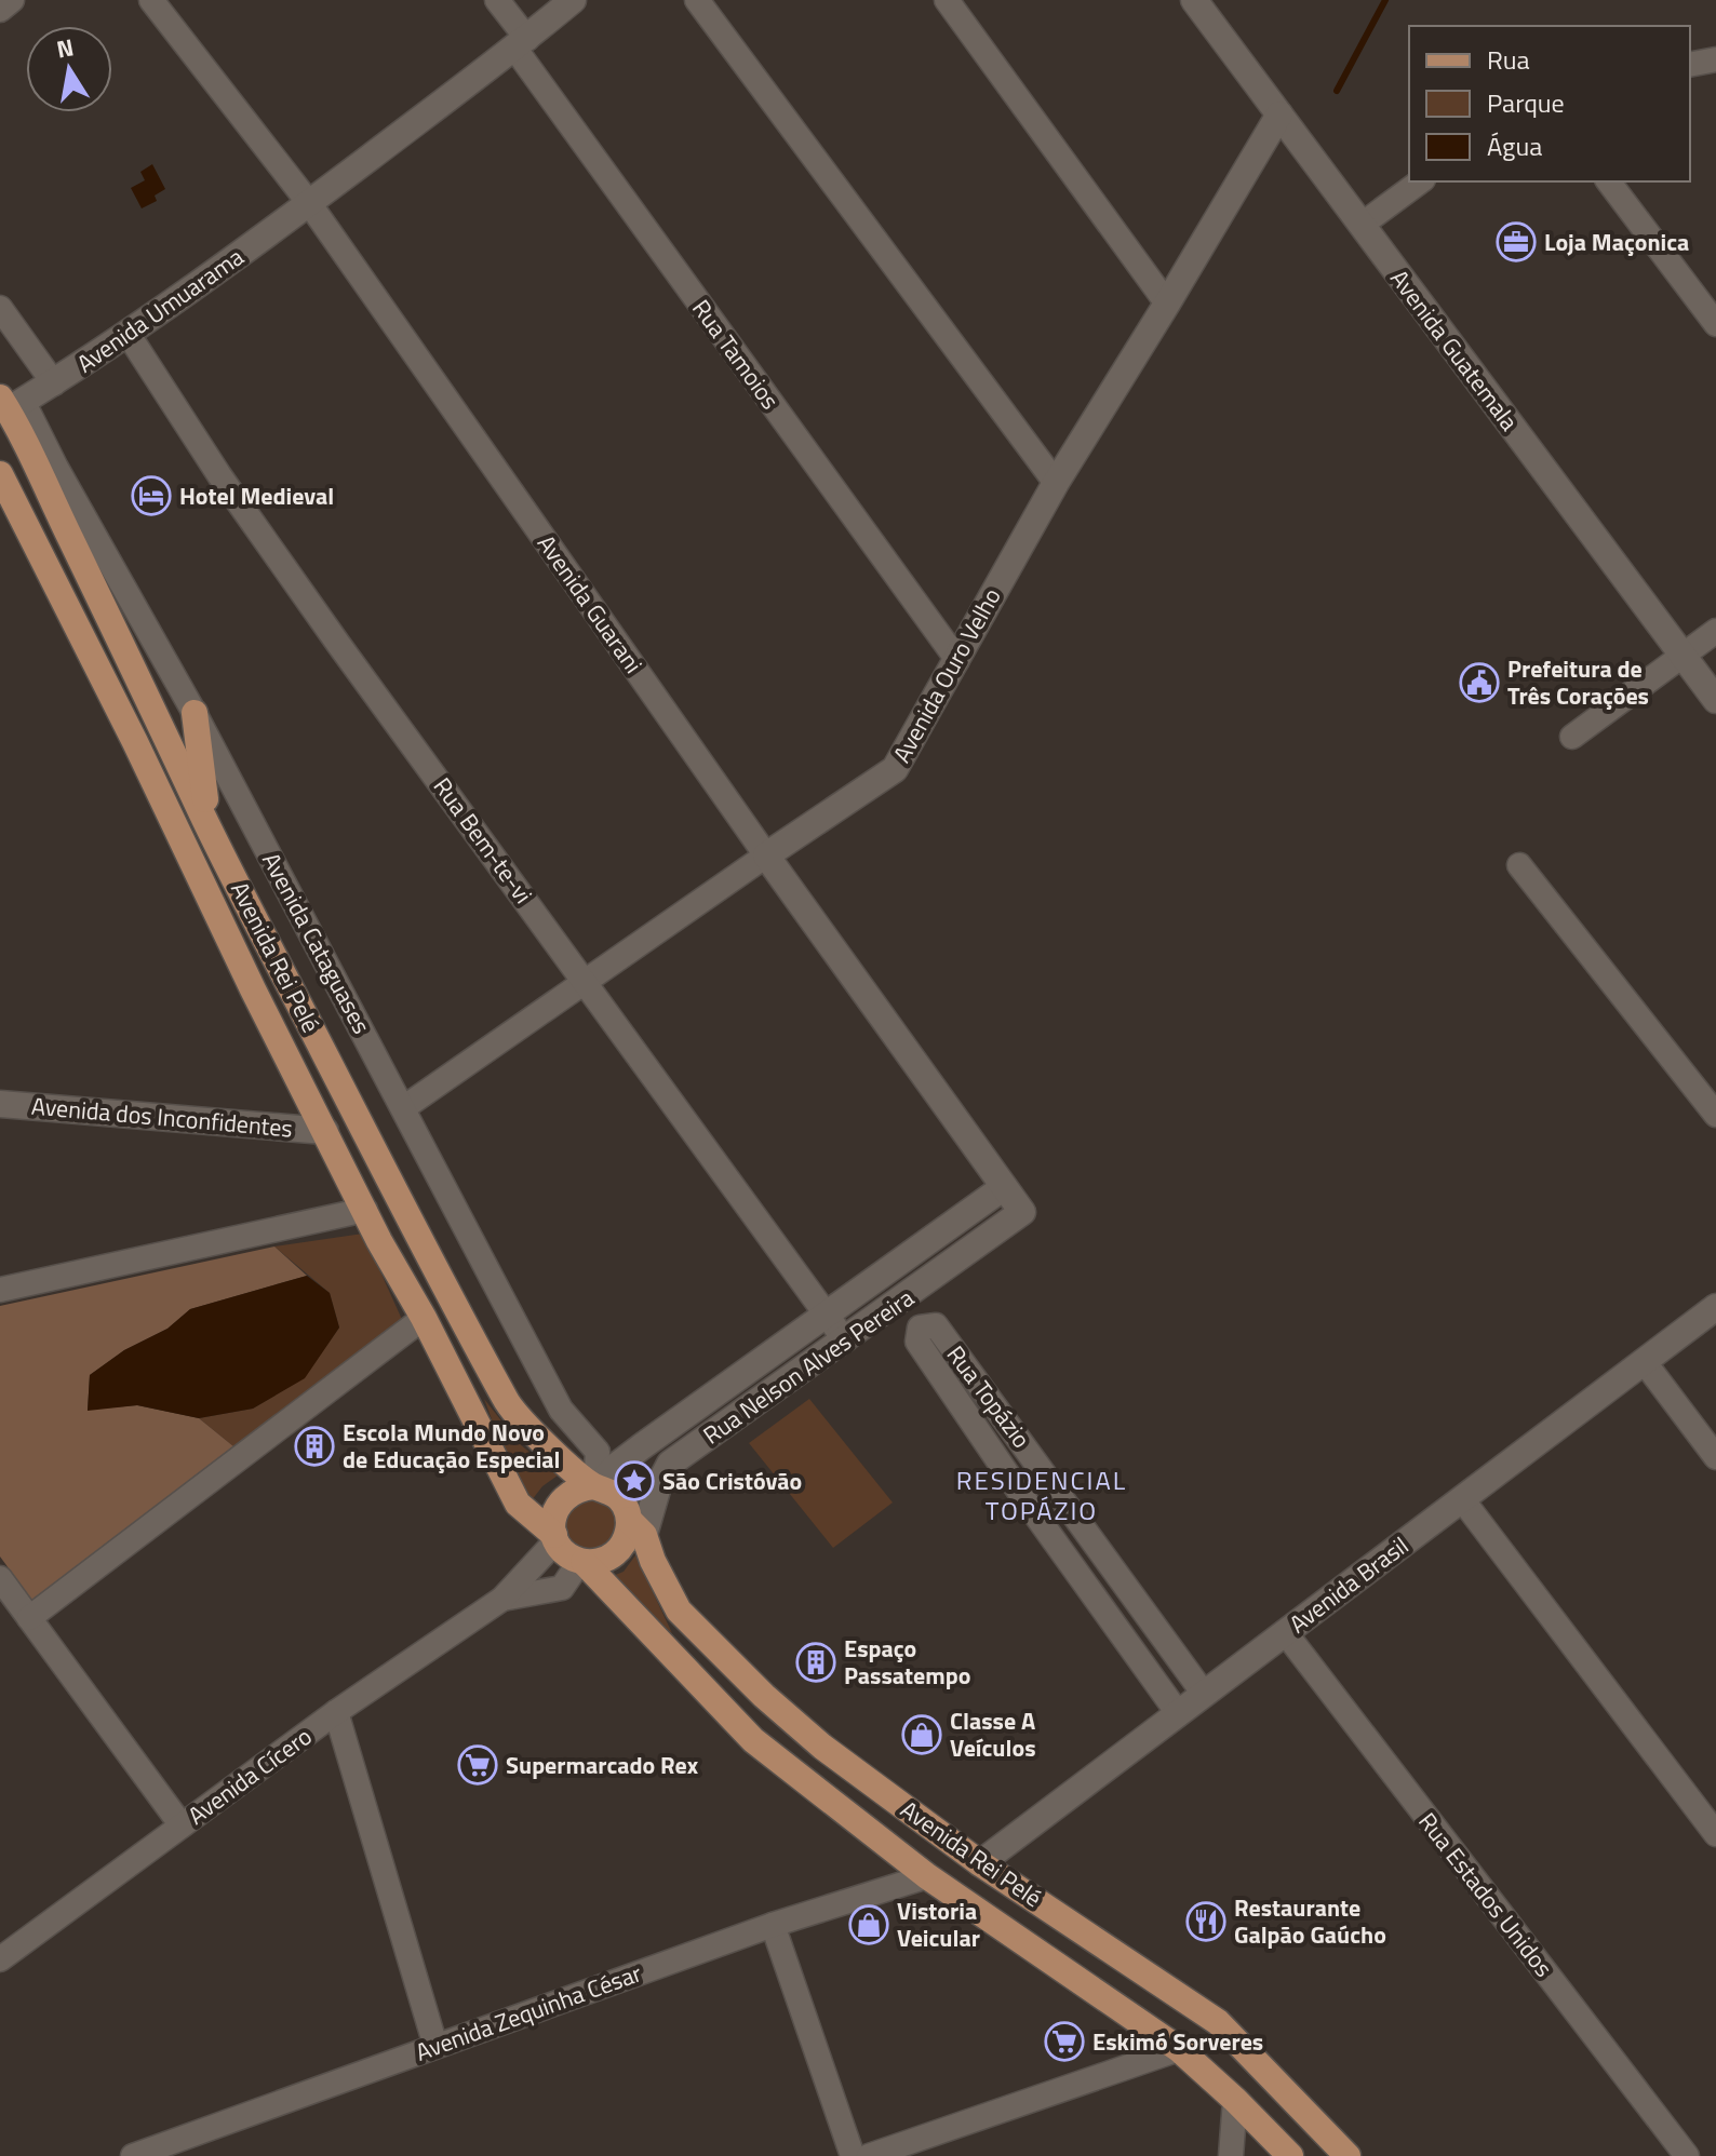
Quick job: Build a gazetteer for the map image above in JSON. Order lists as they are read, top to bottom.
{
  "streets": {
    "main road": ["Avenida Rei Pelé"],
    "street": [
      "Avenida Umuarama",
      "Avenida Guatemala",
      "Rua Tamoios",
      "Avenida Guarani",
      "Avenida Ouro Velho",
      "Rua Bem-te-vi",
      "Avenida Cataguases",
      "Avenida dos Inconfidentes",
      "Rua Nelson Alves Pereira",
      "Rua Topázio",
      "Avenida Brasil",
      "Avenida Cícero",
      "Rua Estados Unidos",
      "Avenida Zequinha César"
    ]
  },
  "crossings": [
    ["Avenida Umuarama", "Rua Tamoios"],
    ["Avenida Umuarama", "Avenida Guarani"],
    ["Avenida Umuarama", "Rua Bem-te-vi"],
    ["Avenida Umuarama", "Avenida Cataguases"],
    ["Avenida Umuarama", "Avenida Rei Pelé"],
    ["Avenida Guatemala", "Avenida Ouro Velho"],
    ["Rua Tamoios", "Avenida Ouro Velho"],
    ["Avenida Guarani", "Avenida Ouro Velho"],
    ["Avenida Guarani", "Rua Nelson Alves Pereira"],
    ["Avenida Ouro Velho", "Rua Bem-te-vi"],
    ["Avenida Ouro Velho", "Avenida Cataguases"],
    ["Rua Bem-te-vi", "Rua Nelson Alves Pereira"],
    ["Avenida Cataguases", "Avenida Rei Pelé"],
    ["Avenida Cataguases", "Rua Nelson Alves Pereira"],
    ["Avenida Cataguases", "Avenida Cícero"],
    ["Avenida Rei Pelé", "Avenida dos Inconfidentes"],
    ["Avenida Rei Pelé", "Rua Nelson Alves Pereira"],
    ["Avenida Rei Pelé", "Avenida Brasil"],
    ["Avenida Rei Pelé", "Avenida Cícero"],
    ["Avenida Rei Pelé", "Avenida Zequinha César"],
    ["Rua Nelson Alves Pereira", "Avenida Cícero"],
    ["Rua Topázio", "Avenida Brasil"],
    ["Avenida Brasil", "Rua Estados Unidos"]
  ],
  "districts": ["RESIDENCIAL TOPÁZIO"],
  "places": {
    "office": ["Loja Maçonica"],
    "hotel": ["Hotel Medieval"],
    "public building": ["Prefeitura de Três Corações"],
    "building": ["Escola Mundo Novo de Educação Especial", "Espaço Passatempo"],
    "place": ["São Cristóvão"],
    "shop": ["Classe A Veículos", "Vistoria Veicular"],
    "supermarket": ["Supermarcado Rex", "Eskimó Sorveres"],
    "restaurant": ["Restaurante Galpão Gaúcho"]
  },
  "legend": ["Rua", "Parque", "Água"],
  "north": "top"
}
